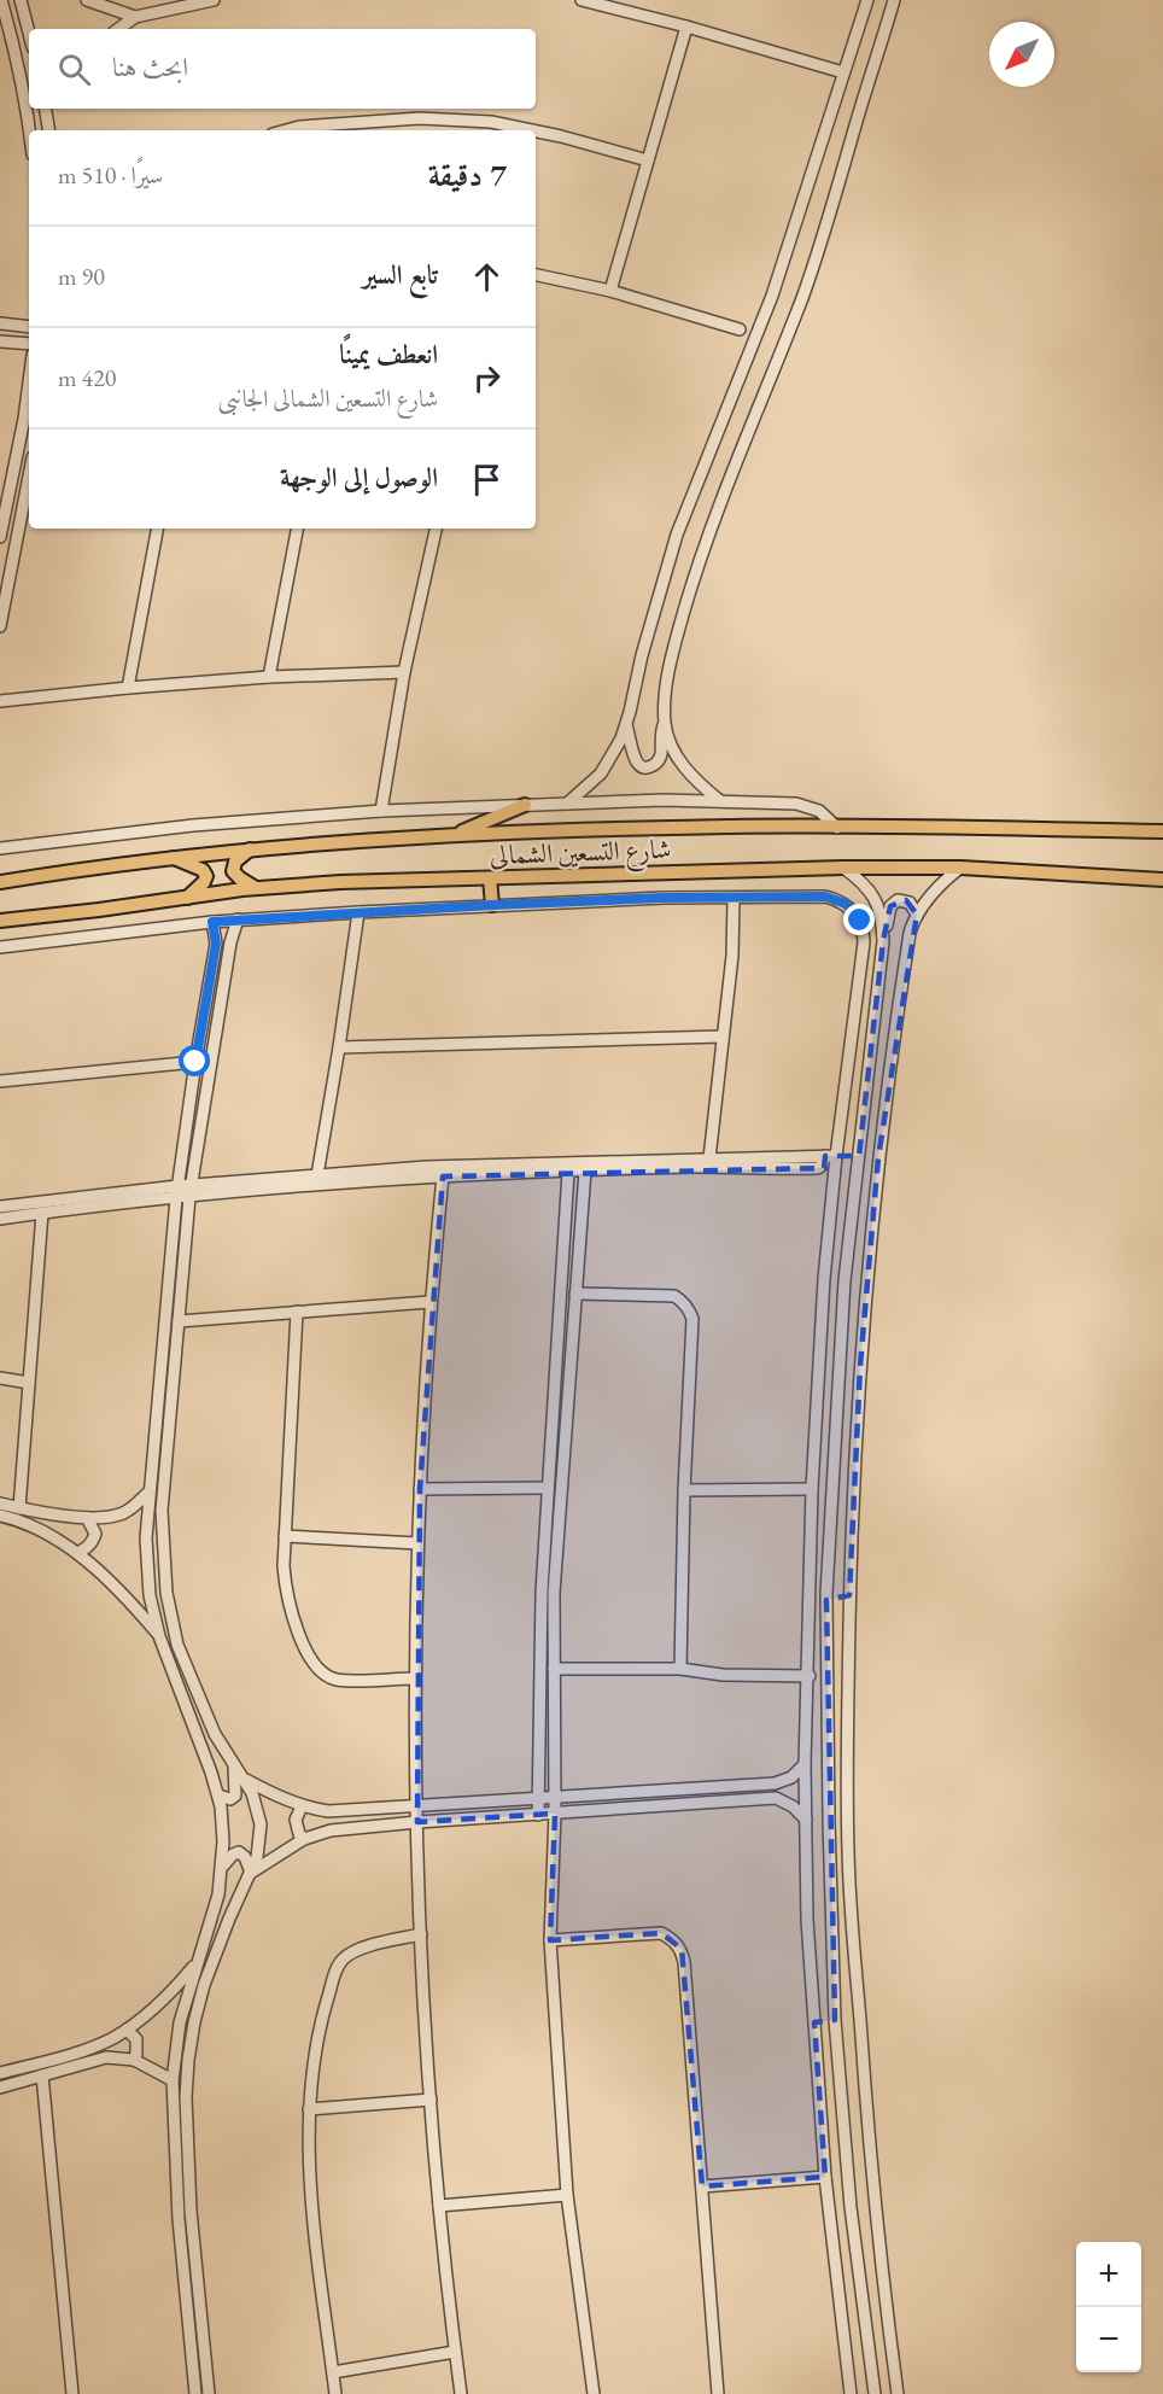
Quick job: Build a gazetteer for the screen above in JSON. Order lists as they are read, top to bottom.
{
  "streets": {
    "main road": ["شارع التسعين الشمالى"]
  },
  "north": "bottom left",
  "page": {
    "search": "ابحث هنا",
    "heading": ["7 دقيقة", "سيرًا · 510 m"],
    "list": [
      ["تابع السير", "90 m"],
      ["انعطف يمينًا", "شارع التسعين الشمالى الجانبى", "420 m"],
      "الوصول إلى الوجهة"
    ],
    "map_buttons": ["+", "−"]
  }
}
